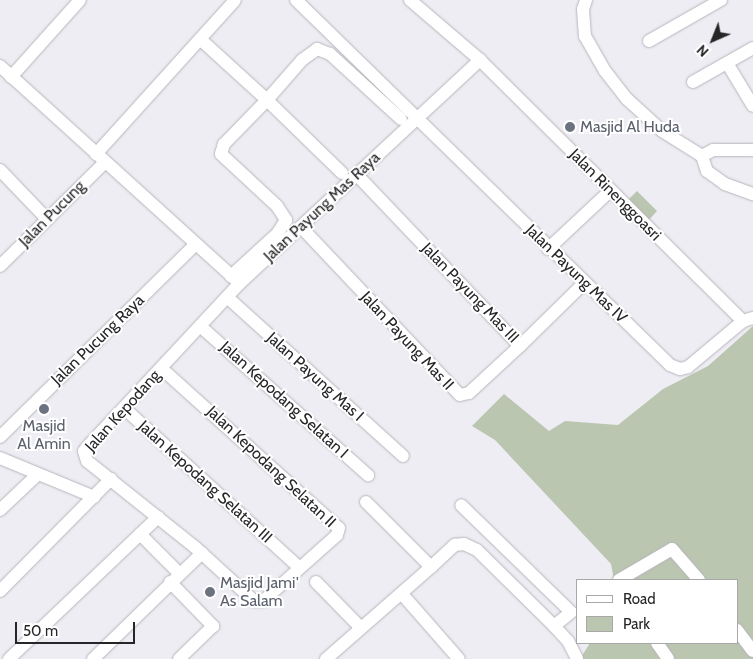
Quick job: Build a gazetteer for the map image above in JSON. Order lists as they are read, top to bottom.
{
  "streets": {
    "street": [
      "Jalan Rinenggoasri",
      "Jalan Payung Mas Raya",
      "Jalan Pucung",
      "Jalan Payung Mas IV",
      "Jalan Payung Mas III",
      "Jalan Pucung Raya",
      "Jalan Payung Mas II",
      "Jalan Payung Mas I",
      "Jalan Kepodang Selatan I",
      "Jalan Kepodang",
      "Jalan Kepodang Selatan II",
      "Jalan Kepodang Selatan III"
    ]
  },
  "crossings": [
    ["Jalan Rinenggoasri", "Jalan Payung Mas IV"],
    ["Jalan Payung Mas Raya", "Jalan Payung Mas IV"],
    ["Jalan Payung Mas Raya", "Jalan Payung Mas III"],
    ["Jalan Payung Mas Raya", "Jalan Payung Mas II"],
    ["Jalan Payung Mas Raya", "Jalan Payung Mas I"],
    ["Jalan Payung Mas Raya", "Jalan Kepodang"],
    ["Jalan Payung Mas IV", "Jalan Payung Mas III"],
    ["Jalan Payung Mas III", "Jalan Payung Mas II"],
    ["Jalan Payung Mas I", "Jalan Kepodang"],
    ["Jalan Kepodang Selatan I", "Jalan Kepodang"],
    ["Jalan Kepodang", "Jalan Kepodang Selatan II"],
    ["Jalan Kepodang", "Jalan Kepodang Selatan III"],
    ["Jalan Kepodang Selatan II", "Jalan Kepodang Selatan III"]
  ],
  "places": ["Masjid Al Huda", "Masjid Al Amin", "Masjid Jami' As Salam"],
  "legend": ["Road", "Park"],
  "scale_bar": "50 m",
  "north": "bottom left"
}
